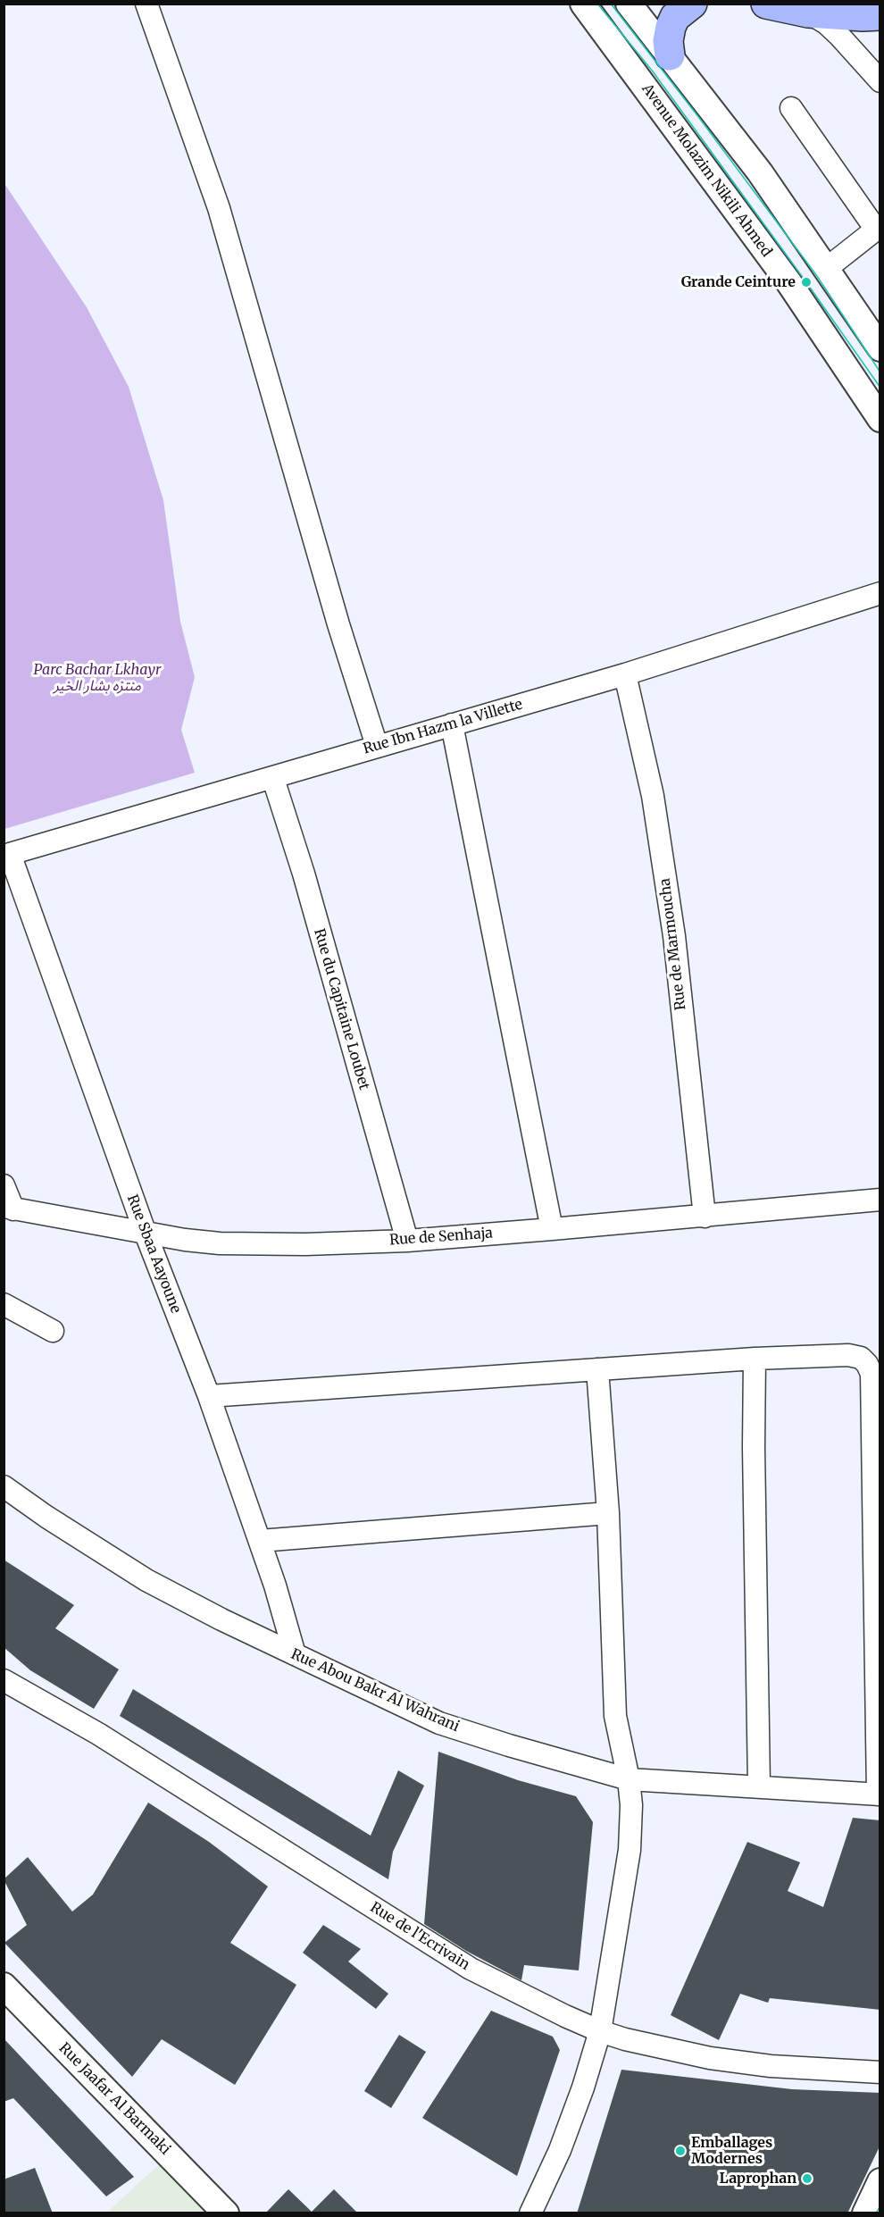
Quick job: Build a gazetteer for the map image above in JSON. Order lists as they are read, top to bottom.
{
  "streets": {
    "street": [
      "Avenue Molazim Nikili Ahmed",
      "Rue Ibn Hazm la Villette",
      "Rue de Marmoucha",
      "Rue du Capitaine Loubet",
      "Rue de Senhaja",
      "Rue Sbaa Aayoune",
      "Rue Abou Bakr Al Wahrani",
      "Rue de l'Ecrivain",
      "Rue Jaafar Al Barmaki"
    ]
  },
  "crossings": [
    ["Rue Ibn Hazm la Villette", "Rue de Marmoucha"],
    ["Rue Ibn Hazm la Villette", "Rue du Capitaine Loubet"],
    ["Rue Ibn Hazm la Villette", "Rue Sbaa Aayoune"],
    ["Rue de Marmoucha", "Rue de Senhaja"],
    ["Rue du Capitaine Loubet", "Rue de Senhaja"],
    ["Rue de Senhaja", "Rue Sbaa Aayoune"],
    ["Rue Sbaa Aayoune", "Rue Abou Bakr Al Wahrani"]
  ],
  "parks": ["Parc Bachar Lkhayr منتزه بشار الخير"],
  "places": ["Grande Ceinture", "Emballages Modernes", "Laprophan"]
}
